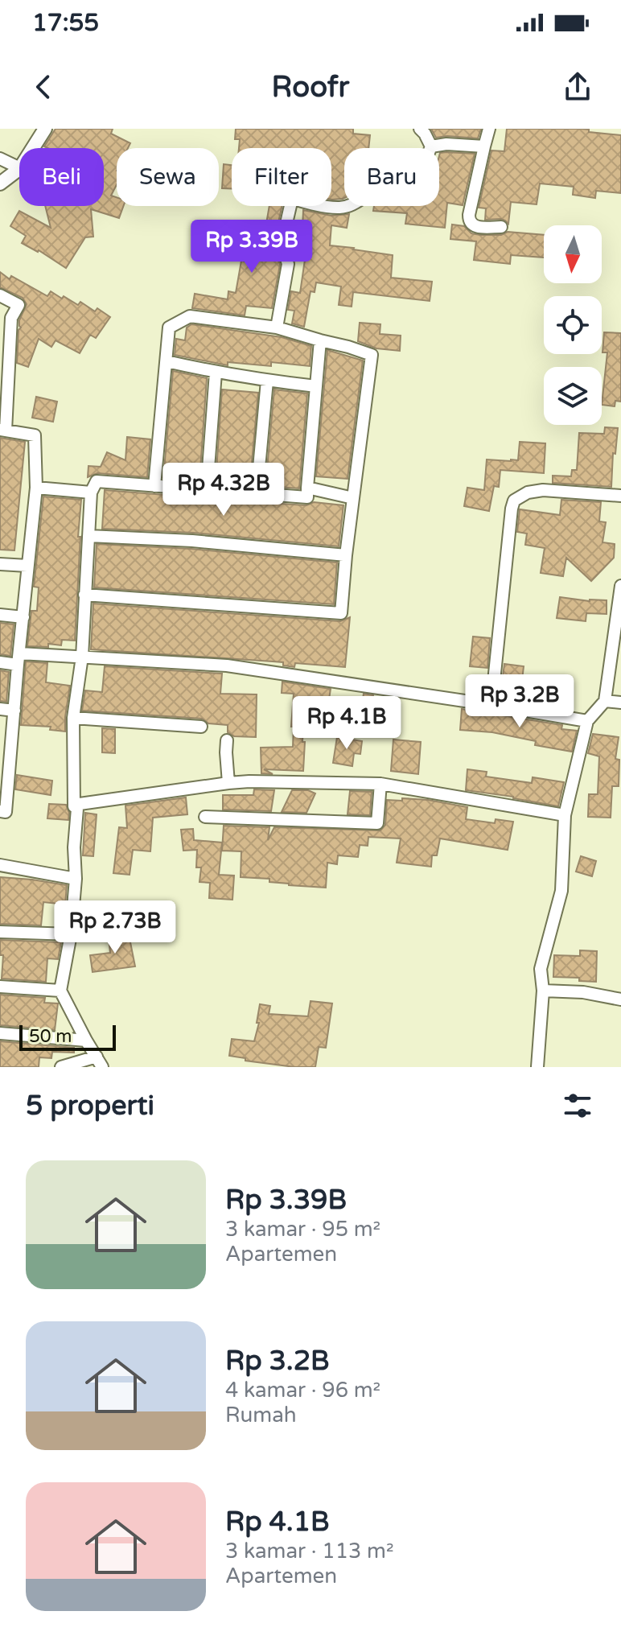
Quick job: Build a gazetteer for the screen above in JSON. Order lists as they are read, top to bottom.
{
  "scale_bar": "50 m",
  "north": "bottom",
  "page": {
    "status": "17:55",
    "header": "Roofr",
    "chip": [
      "Beli",
      "Sewa",
      "Filter",
      "Baru"
    ],
    "price": [
      "Rp 3.39B",
      "Rp 4.32B",
      "Rp 3.2B",
      "Rp 4.1B",
      "Rp 2.73B"
    ],
    "scale": "50 m",
    "heading": "5 properti",
    "list": [
      {
        "name": "Rp 3.39B",
        "note": "3 kamar · 95 m² · Apartemen"
      },
      {
        "name": "Rp 3.2B",
        "note": "4 kamar · 96 m² · Rumah"
      },
      {
        "name": "Rp 4.1B",
        "note": "3 kamar · 113 m² · Apartemen"
      }
    ]
  }
}
